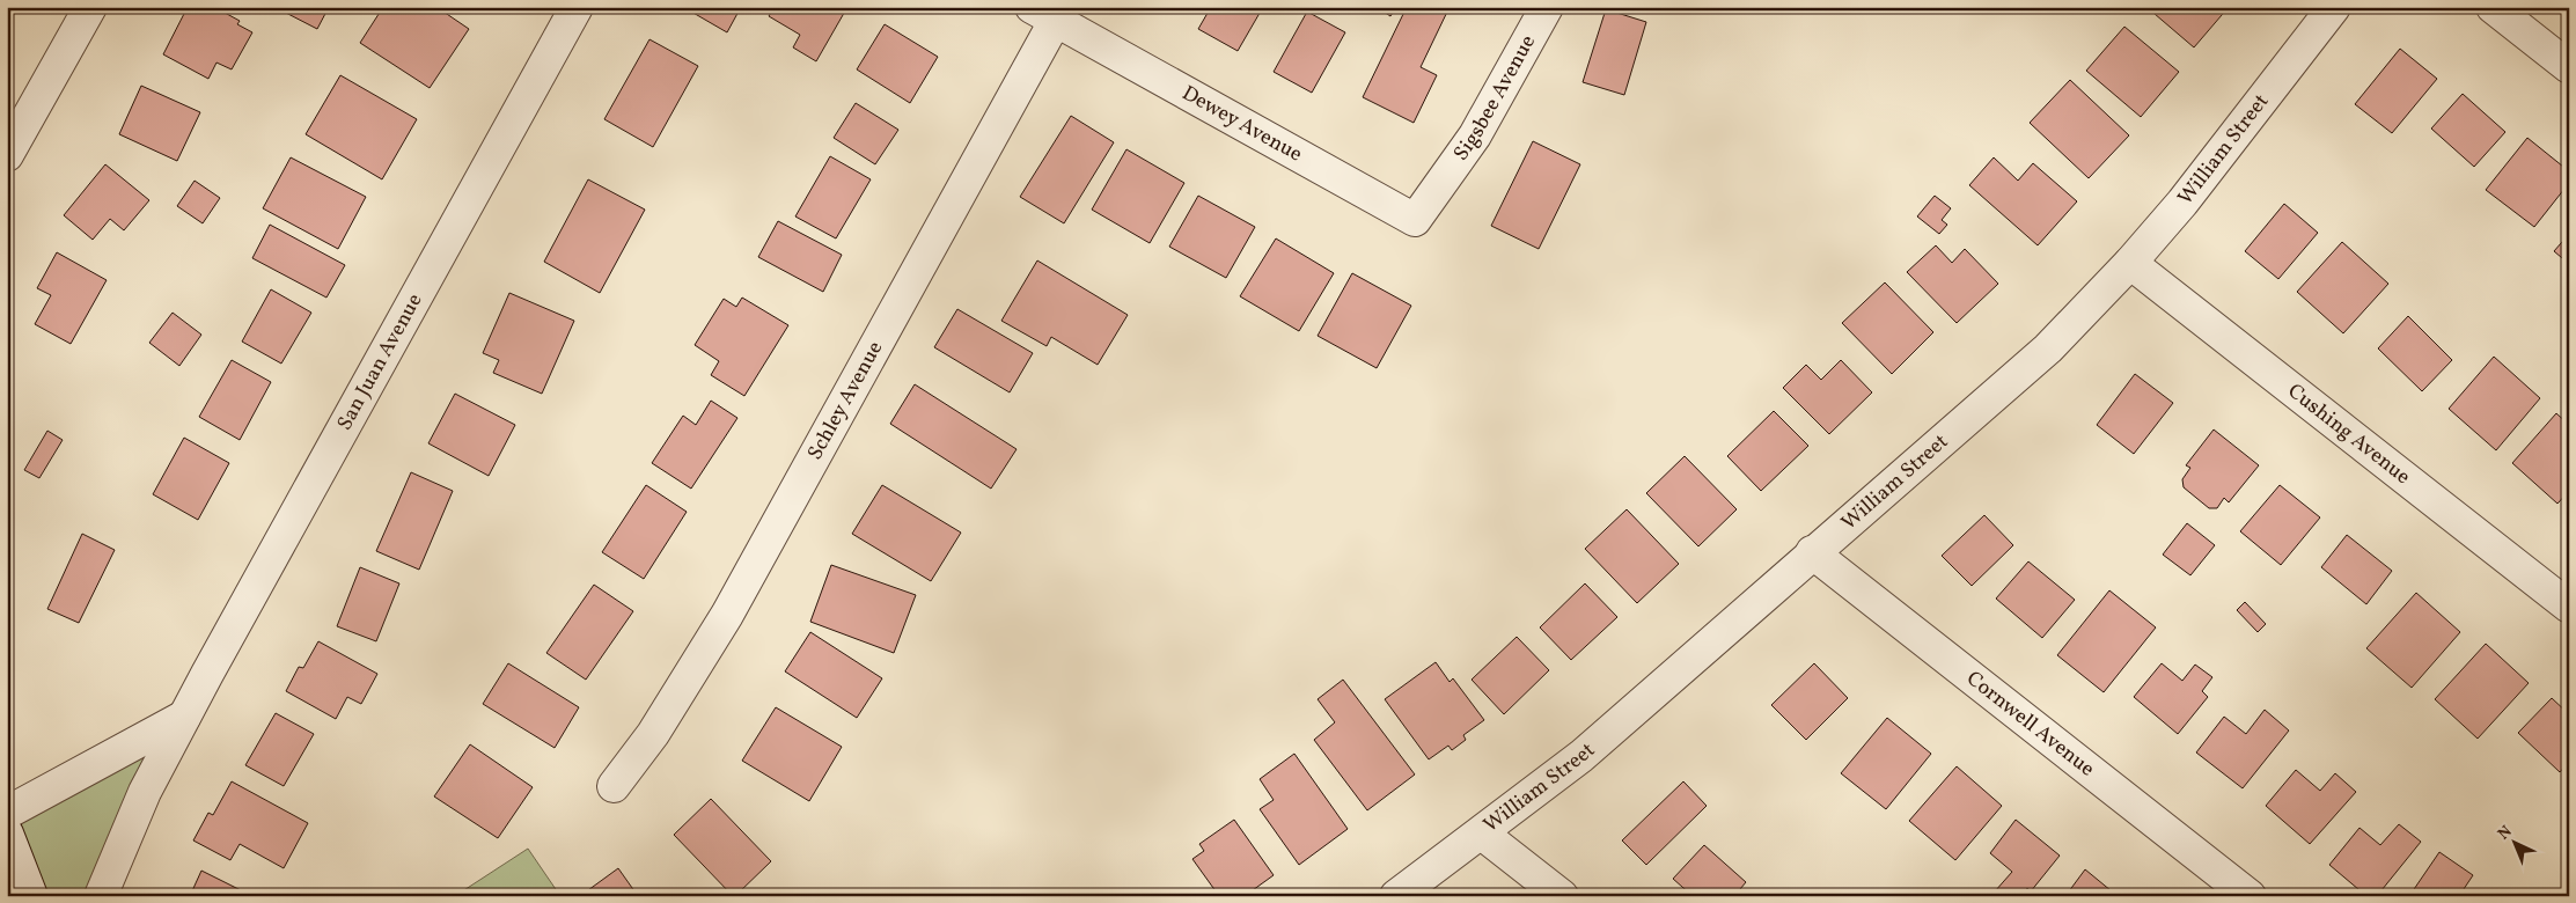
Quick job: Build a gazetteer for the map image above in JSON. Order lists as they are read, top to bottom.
{
  "streets": {
    "street": [
      "Sigsbee Avenue",
      "Dewey Avenue",
      "William Street",
      "San Juan Avenue",
      "Schley Avenue",
      "Cushing Avenue",
      "Cornwell Avenue"
    ]
  },
  "crossings": [
    ["Sigsbee Avenue", "Dewey Avenue"],
    ["Dewey Avenue", "Schley Avenue"],
    ["William Street", "Cushing Avenue"],
    ["William Street", "Cornwell Avenue"]
  ],
  "north": "top left"
}
